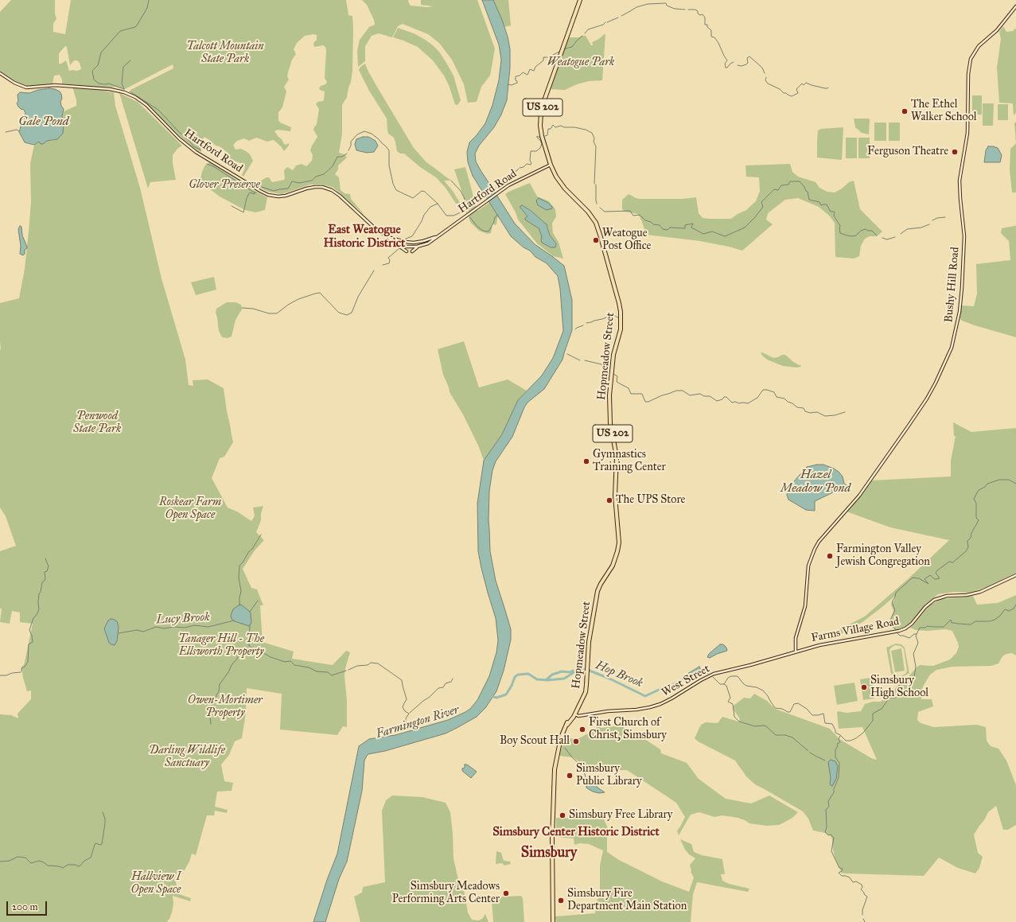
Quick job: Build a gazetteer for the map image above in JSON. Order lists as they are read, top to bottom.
{
  "streets": {
    "highway": ["US 202", "Hopmeadow Street"],
    "main road": [
      "Hartford Road",
      "Bushy Hill Road",
      "Farms Village Road",
      "West Street"
    ]
  },
  "crossings": [
    ["Hartford Road", "Hopmeadow Street"],
    ["Bushy Hill Road", "Farms Village Road"],
    ["Bushy Hill Road", "West Street"],
    ["Hopmeadow Street", "West Street"],
    ["Farms Village Road", "West Street"]
  ],
  "districts": ["East Weatogue Historic District", "Simsbury Center Historic District", "Simsbury"],
  "water": [
    "Gale Pond",
    "Hazel Meadow Pond",
    "Lucy Brook",
    "Hop Brook",
    "Farmington River"
  ],
  "parks": [
    "Talcott Mountain State Park",
    "Weatogue Park",
    "Glover Preserve",
    "Penwood State Park",
    "Roskear Farm Open Space",
    "Tanager Hill - The Ellsworth Property",
    "Owen-Mortimer Property",
    "Darling Wildlife Sanctuary",
    "Hallview I Open Space"
  ],
  "places": [
    "The Ethel Walker School",
    "Ferguson Theatre",
    "Weatogue Post Office",
    "Gymnastics Training Center",
    "The UPS Store",
    "Farmington Valley Jewish Congregation",
    "Simsbury High School",
    "First Church of Christ, Simsbury",
    "Boy Scout Hall",
    "Simsbury Public Library",
    "Simsbury Free Library",
    "Simsbury Meadows Performing Arts Center",
    "Simsbury Fire Department Main Station"
  ],
  "scale_bar": "200 m"
}
